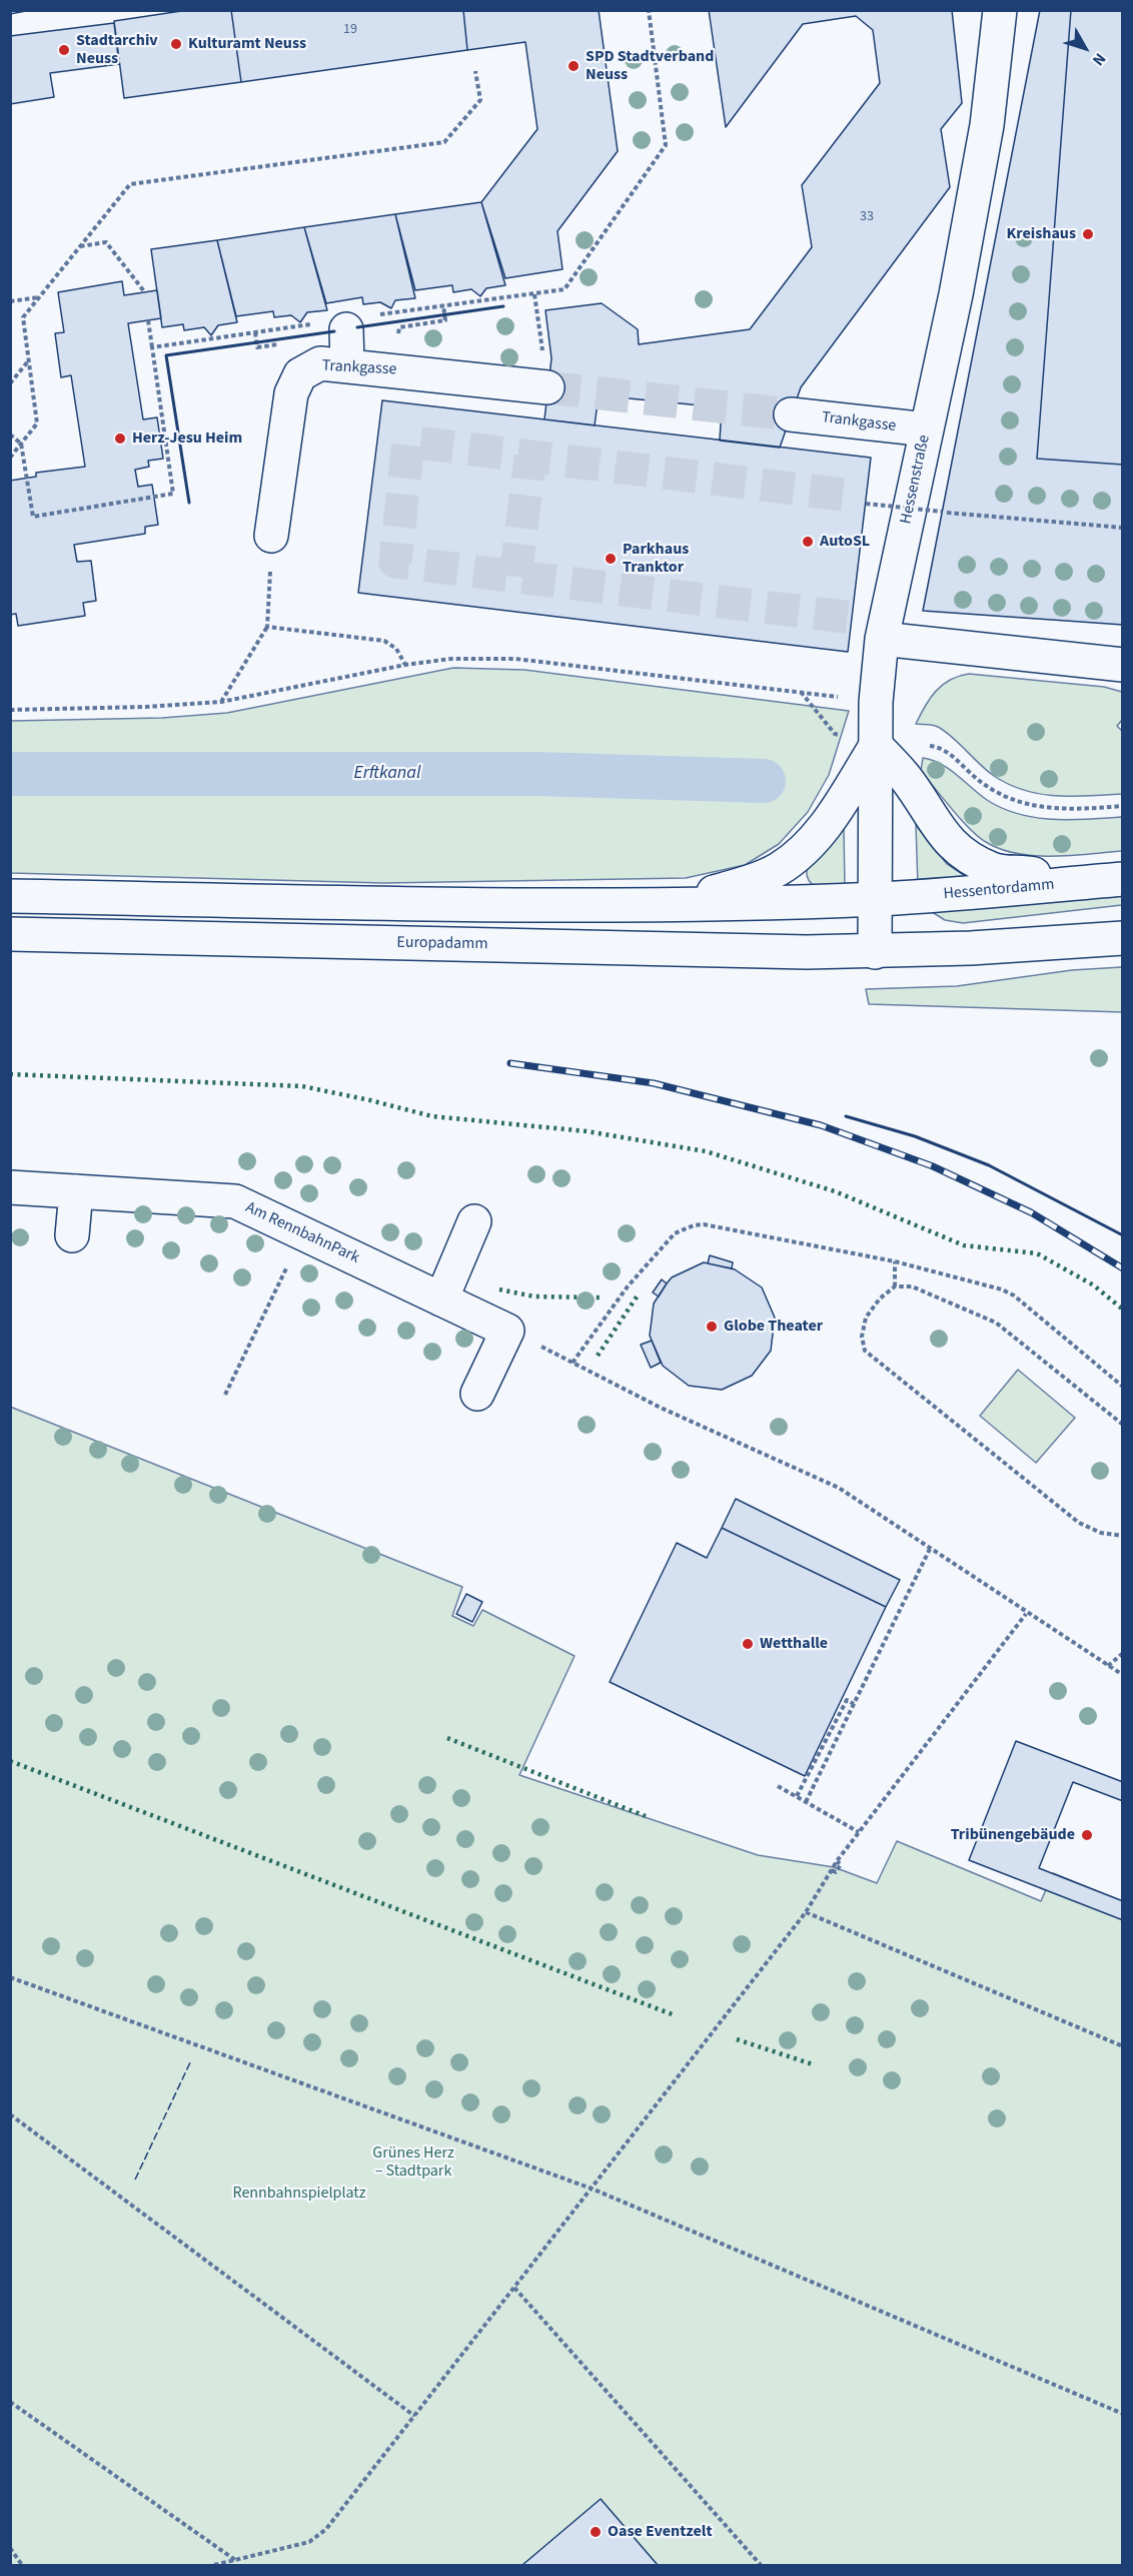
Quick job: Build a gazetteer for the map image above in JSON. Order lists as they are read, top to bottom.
{
  "streets": {
    "main road": [
      "Trankgasse",
      "Hessenstraße",
      "Hessentordamm",
      "Europadamm",
      "Am RennbahnPark"
    ]
  },
  "crossings": [
    ["Trankgasse", "Hessenstraße"],
    ["Hessenstraße", "Hessentordamm"],
    ["Hessenstraße", "Europadamm"]
  ],
  "water": ["Erftkanal"],
  "parks": ["Grünes Herz – Stadtpark", "Rennbahnspielplatz"],
  "places": [
    "Kulturamt Neuss",
    "Stadtarchiv Neuss",
    "SPD Stadtverband Neuss",
    "Kreishaus",
    "Herz-Jesu Heim",
    "AutoSL",
    "Parkhaus Tranktor",
    "Globe Theater",
    "Wetthalle",
    "Tribünengebäude",
    "Oase Eventzelt"
  ],
  "house_numbers": ["19", "33"],
  "north": "bottom right"
}
